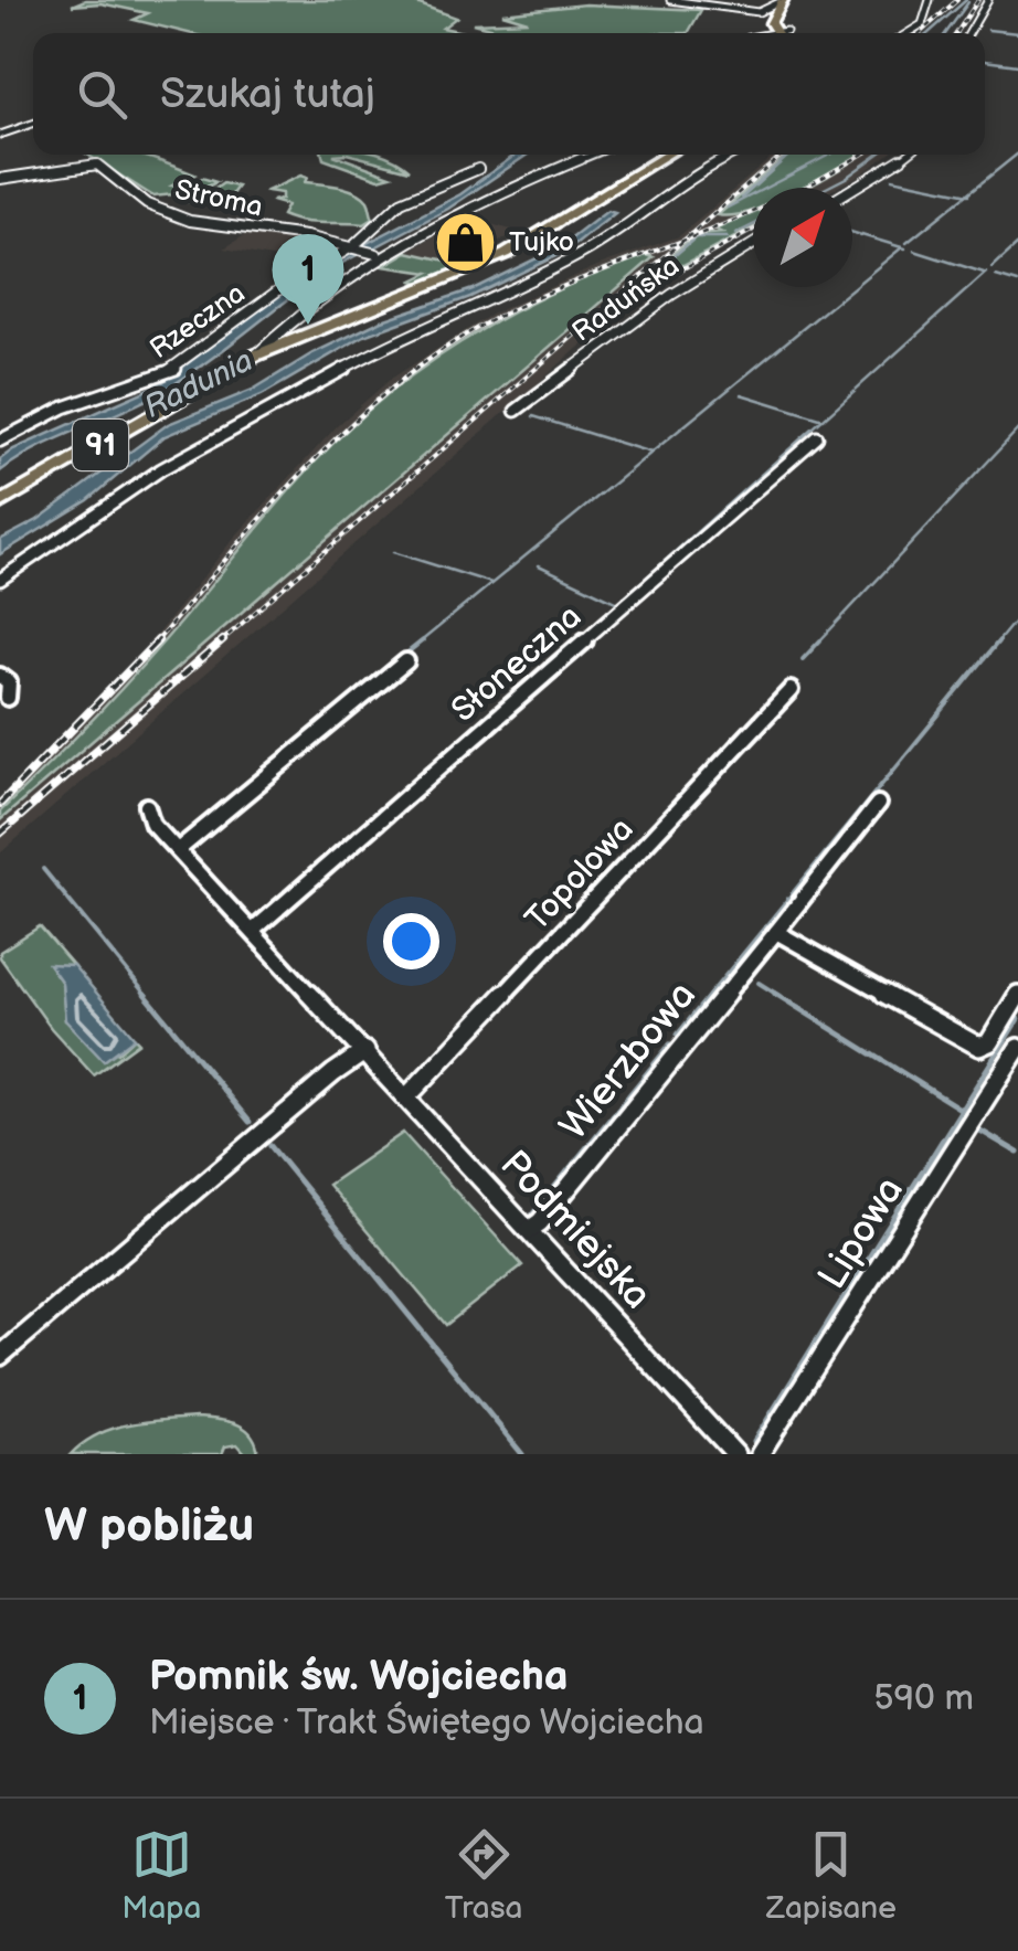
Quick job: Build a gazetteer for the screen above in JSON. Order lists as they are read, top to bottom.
{
  "streets": {
    "main road": ["91"],
    "street": [
      "Stroma",
      "Raduńska",
      "Rzeczna",
      "Słoneczna",
      "Topolowa",
      "Wierzbowa",
      "Podmiejska",
      "Lipowa"
    ]
  },
  "crossings": [
    ["Stroma", "Rzeczna"],
    ["Słoneczna", "Podmiejska"],
    ["Topolowa", "Podmiejska"],
    ["Wierzbowa", "Podmiejska"]
  ],
  "water": ["Radunia"],
  "places": {
    "shop": ["Tujko"]
  },
  "north": "top right",
  "page": {
    "search": "Szukaj tutaj",
    "pins": "1",
    "heading": "W pobliżu",
    "list": [
      {
        "mark": "1",
        "name": "Pomnik św. Wojciecha",
        "note": "Miejsce · Trakt Świętego Wojciecha",
        "value": "590 m"
      }
    ],
    "nav": ["Mapa", "Trasa", "Zapisane"]
  }
}
